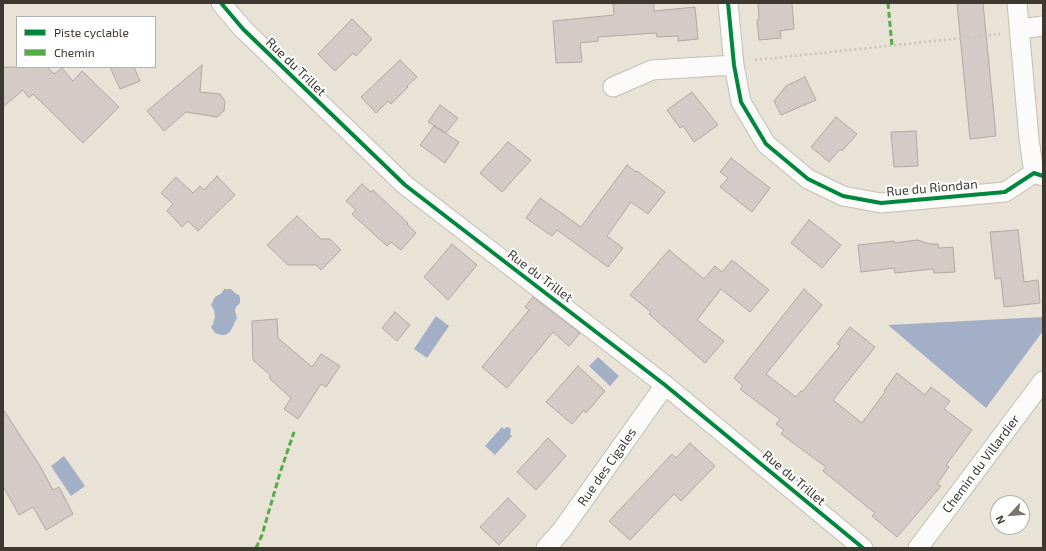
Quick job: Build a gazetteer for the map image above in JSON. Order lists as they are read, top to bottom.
{
  "streets": {
    "street": [
      "Rue du Trillet",
      "Rue du Riondan",
      "Chemin du Villardier",
      "Rue des Cigales"
    ]
  },
  "crossings": [
    ["Rue du Trillet", "Rue des Cigales"]
  ],
  "legend": ["Piste cyclable", "Chemin"],
  "north": "bottom left"
}
